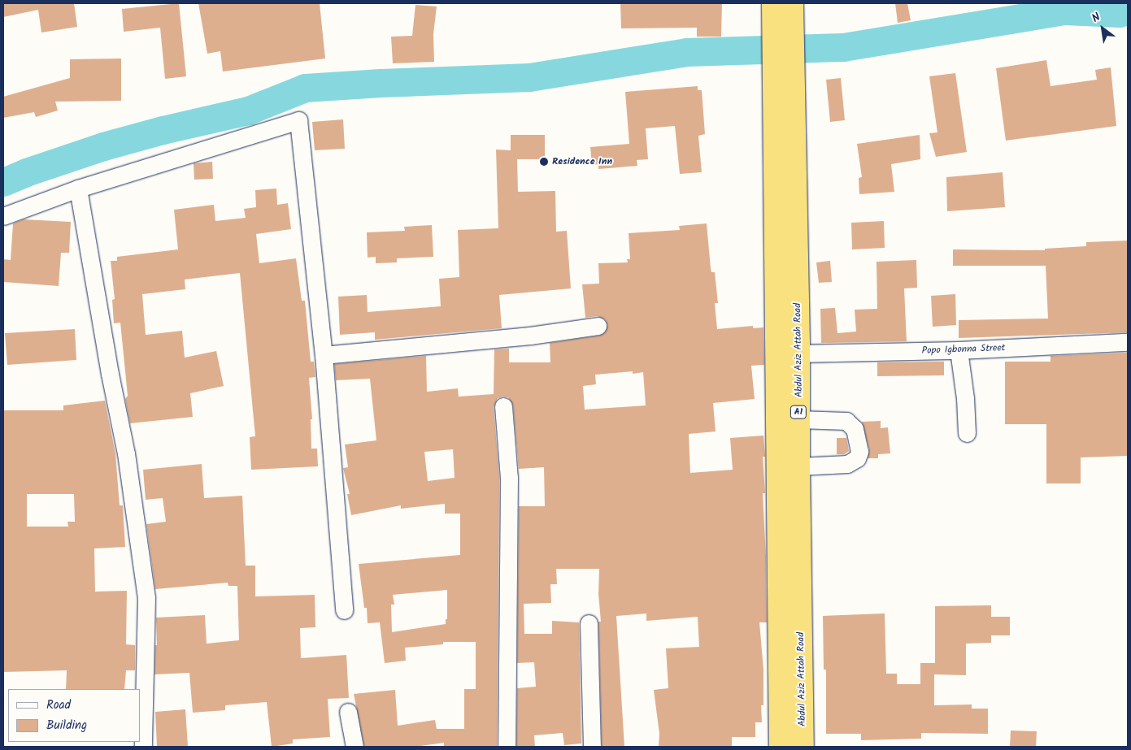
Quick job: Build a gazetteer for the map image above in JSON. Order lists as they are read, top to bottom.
{
  "streets": {
    "highway": ["Abdul Aziz Attah Road", "A1"],
    "street": ["Popo Igbonna Street"]
  },
  "crossings": [
    ["Popo Igbonna Street", "Abdul Aziz Attah Road"]
  ],
  "places": ["Residence Inn"],
  "legend": ["Road", "Building"],
  "north": "top left"
}
